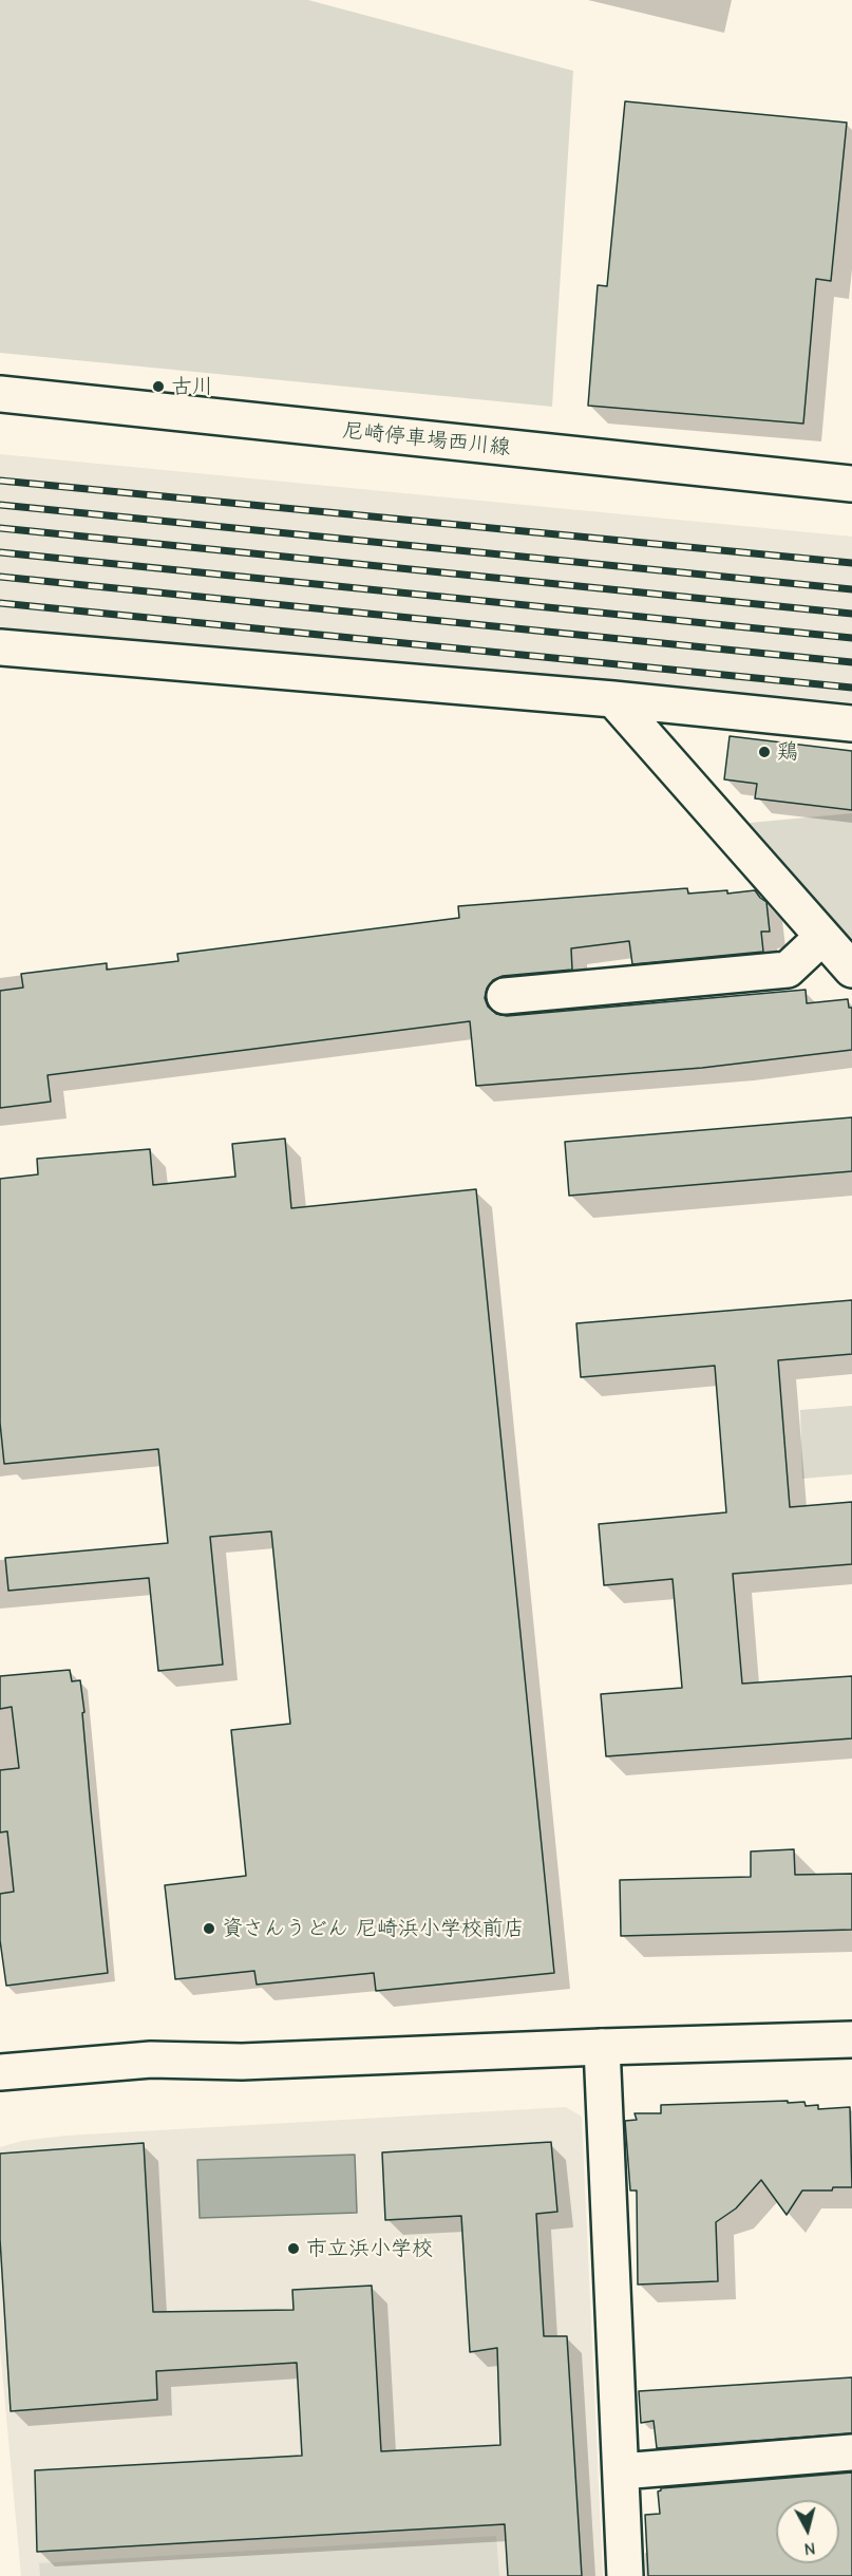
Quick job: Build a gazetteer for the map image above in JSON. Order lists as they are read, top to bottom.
{
  "streets": {
    "street": ["尼崎停車場西川線"]
  },
  "places": [
    "古川",
    "鶏",
    "資さんうどん 尼崎浜小学校前店",
    "市立浜小学校"
  ],
  "north": "bottom"
}
